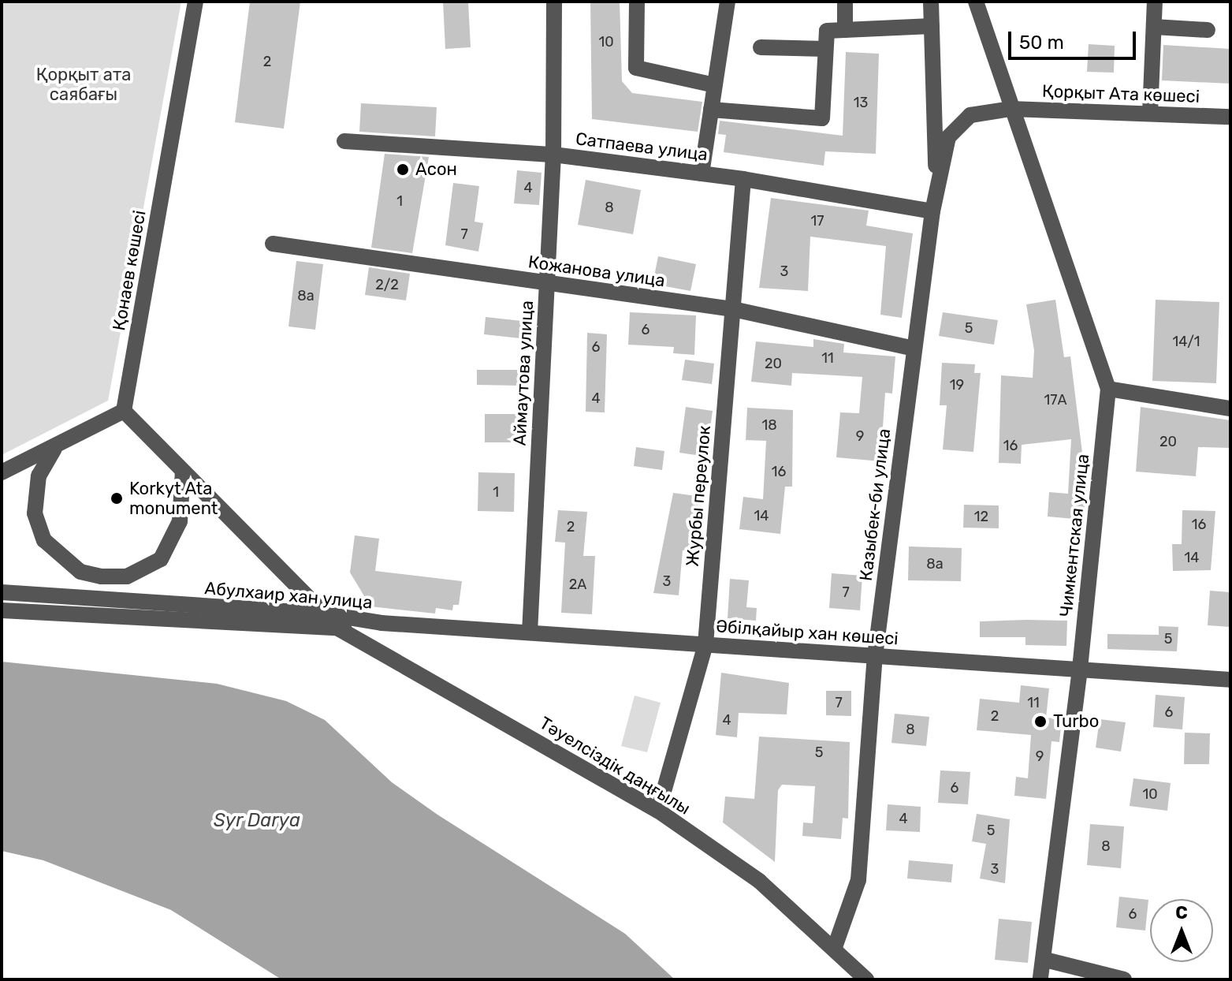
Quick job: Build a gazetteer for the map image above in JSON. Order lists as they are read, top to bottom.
{
  "streets": {
    "street": [
      "Қорқыт Ата көшесі",
      "Сатпаева улица",
      "Қонаев көшесі",
      "Кожанова улица",
      "Аймаутова улица",
      "Журбы переулок",
      "Казыбек-би улица",
      "Чимкентская улица",
      "Абулхаир хан улица",
      "Әбілқайыр хан көшесі",
      "Тәуелсіздік даңғылы"
    ]
  },
  "crossings": [
    ["Қорқыт Ата көшесі", "Казыбек-би улица"],
    ["Қорқыт Ата көшесі", "Чимкентская улица"],
    ["Сатпаева улица", "Аймаутова улица"],
    ["Сатпаева улица", "Журбы переулок"],
    ["Сатпаева улица", "Казыбек-би улица"],
    ["Қонаев көшесі", "Тәуелсіздік даңғылы"],
    ["Кожанова улица", "Аймаутова улица"],
    ["Кожанова улица", "Журбы переулок"],
    ["Кожанова улица", "Казыбек-би улица"],
    ["Аймаутова улица", "Әбілқайыр хан көшесі"],
    ["Журбы переулок", "Әбілқайыр хан көшесі"],
    ["Журбы переулок", "Тәуелсіздік даңғылы"],
    ["Казыбек-би улица", "Чимкентская улица"],
    ["Казыбек-би улица", "Әбілқайыр хан көшесі"],
    ["Казыбек-би улица", "Тәуелсіздік даңғылы"],
    ["Чимкентская улица", "Әбілқайыр хан көшесі"],
    ["Абулхаир хан улица", "Әбілқайыр хан көшесі"],
    ["Абулхаир хан улица", "Тәуелсіздік даңғылы"]
  ],
  "water": ["Syr Darya"],
  "parks": ["Қорқыт ата саябағы"],
  "places": ["Асон", "Korkyt Ata monument", "Turbo"],
  "house_numbers": [
    "10",
    "2",
    "13",
    "4",
    "1",
    "8",
    "17",
    "7",
    "3",
    "2/2",
    "8а",
    "5",
    "6",
    "14/1",
    "6",
    "11",
    "20",
    "19",
    "4",
    "17А",
    "18",
    "9",
    "20",
    "16",
    "16",
    "1",
    "14",
    "12",
    "16",
    "2",
    "14",
    "8а",
    "3",
    "2А",
    "7",
    "5",
    "7",
    "11",
    "6",
    "2",
    "4",
    "8",
    "5",
    "9",
    "6",
    "10",
    "4",
    "5",
    "8",
    "3",
    "6"
  ],
  "scale_bar": "50 m",
  "north": "top"
}
